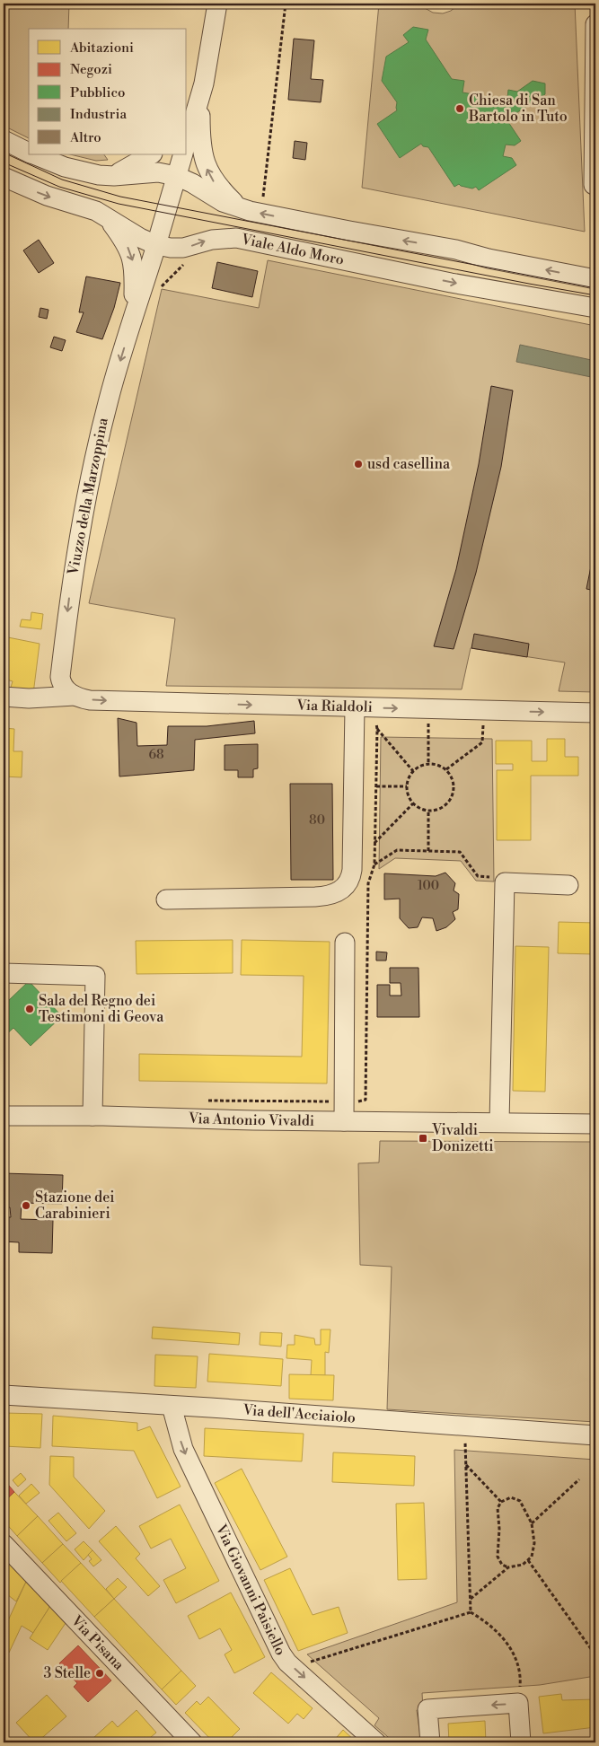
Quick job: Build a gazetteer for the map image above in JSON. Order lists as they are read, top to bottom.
{
  "streets": {
    "street": [
      "Viale Aldo Moro",
      "Viuzzo della Marzoppina",
      "Via Rialdoli",
      "Via Antonio Vivaldi",
      "Via dell'Acciaiolo",
      "Via Giovanni Paisiello",
      "Via Pisana"
    ]
  },
  "crossings": [
    ["Viale Aldo Moro", "Viuzzo della Marzoppina"],
    ["Viuzzo della Marzoppina", "Via Rialdoli"],
    ["Via dell'Acciaiolo", "Via Giovanni Paisiello"]
  ],
  "one_way": ["Via Rialdoli", "Via Giovanni Paisiello"],
  "places": {
    "other": [
      "Chiesa di San Bartolo in Tuto",
      "usd casellina",
      "Sala del Regno dei Testimoni di Geova",
      "Stazione dei Carabinieri",
      "3 Stelle"
    ],
    "transit": ["Vivaldi Donizetti"]
  },
  "house_numbers": ["68", "80", "100"],
  "legend": [
    "Abitazioni",
    "Negozi",
    "Pubblico",
    "Industria",
    "Altro"
  ]
}
